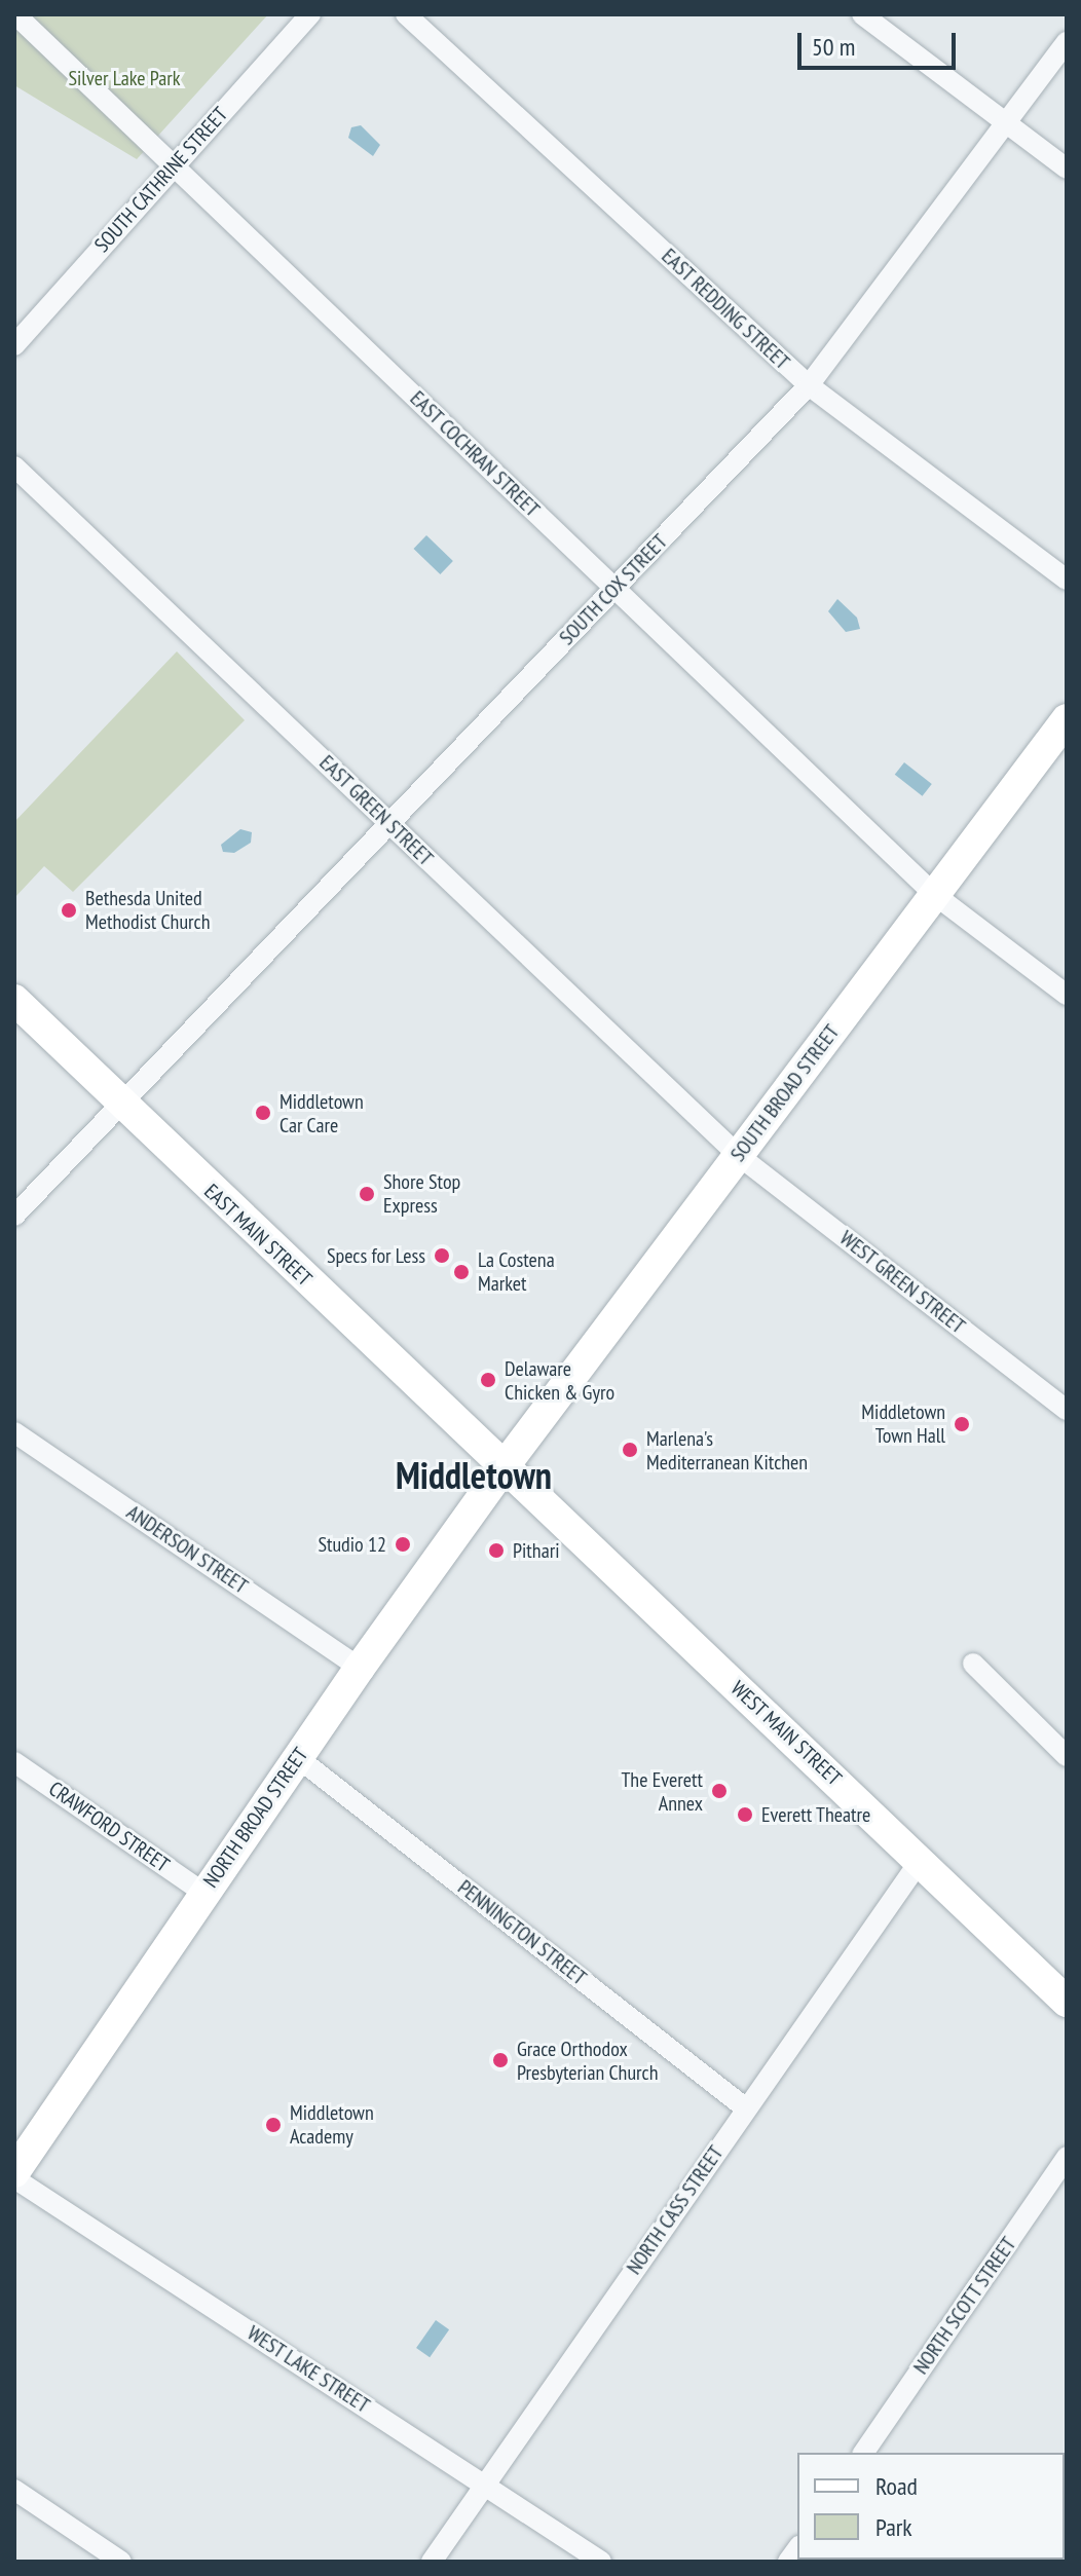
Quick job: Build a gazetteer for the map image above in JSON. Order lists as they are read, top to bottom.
{
  "streets": {
    "main road": [
      "SOUTH BROAD STREET",
      "EAST MAIN STREET",
      "WEST MAIN STREET",
      "NORTH BROAD STREET"
    ],
    "street": [
      "SOUTH CATHRINE STREET",
      "EAST REDDING STREET",
      "EAST COCHRAN STREET",
      "SOUTH COX STREET",
      "EAST GREEN STREET",
      "WEST GREEN STREET",
      "ANDERSON STREET",
      "CRAWFORD STREET",
      "PENNINGTON STREET",
      "NORTH CASS STREET",
      "NORTH SCOTT STREET",
      "WEST LAKE STREET"
    ]
  },
  "crossings": [
    ["SOUTH CATHRINE STREET", "EAST COCHRAN STREET"],
    ["EAST REDDING STREET", "SOUTH COX STREET"],
    ["EAST COCHRAN STREET", "SOUTH COX STREET"],
    ["EAST COCHRAN STREET", "SOUTH BROAD STREET"],
    ["SOUTH COX STREET", "EAST GREEN STREET"],
    ["SOUTH COX STREET", "EAST MAIN STREET"],
    ["EAST GREEN STREET", "SOUTH BROAD STREET"],
    ["EAST GREEN STREET", "WEST GREEN STREET"],
    ["SOUTH BROAD STREET", "EAST MAIN STREET"],
    ["SOUTH BROAD STREET", "WEST GREEN STREET"],
    ["SOUTH BROAD STREET", "WEST MAIN STREET"],
    ["SOUTH BROAD STREET", "NORTH BROAD STREET"],
    ["EAST MAIN STREET", "WEST MAIN STREET"],
    ["EAST MAIN STREET", "NORTH BROAD STREET"],
    ["ANDERSON STREET", "NORTH BROAD STREET"],
    ["WEST MAIN STREET", "NORTH BROAD STREET"],
    ["WEST MAIN STREET", "NORTH CASS STREET"],
    ["NORTH BROAD STREET", "CRAWFORD STREET"],
    ["NORTH BROAD STREET", "PENNINGTON STREET"],
    ["NORTH BROAD STREET", "WEST LAKE STREET"],
    ["PENNINGTON STREET", "NORTH CASS STREET"],
    ["NORTH CASS STREET", "WEST LAKE STREET"]
  ],
  "districts": ["Middletown"],
  "parks": ["Silver Lake Park"],
  "places": [
    "Bethesda United Methodist Church",
    "Middletown Car Care",
    "Shore Stop Express",
    "Specs for Less",
    "La Costena Market",
    "Delaware Chicken & Gyro",
    "Middletown Town Hall",
    "Marlena's Mediterranean Kitchen",
    "Studio 12",
    "Pithari",
    "The Everett Annex",
    "Everett Theatre",
    "Grace Orthodox Presbyterian Church",
    "Middletown Academy"
  ],
  "legend": ["Road", "Park"],
  "scale_bar": "50 m"
}
